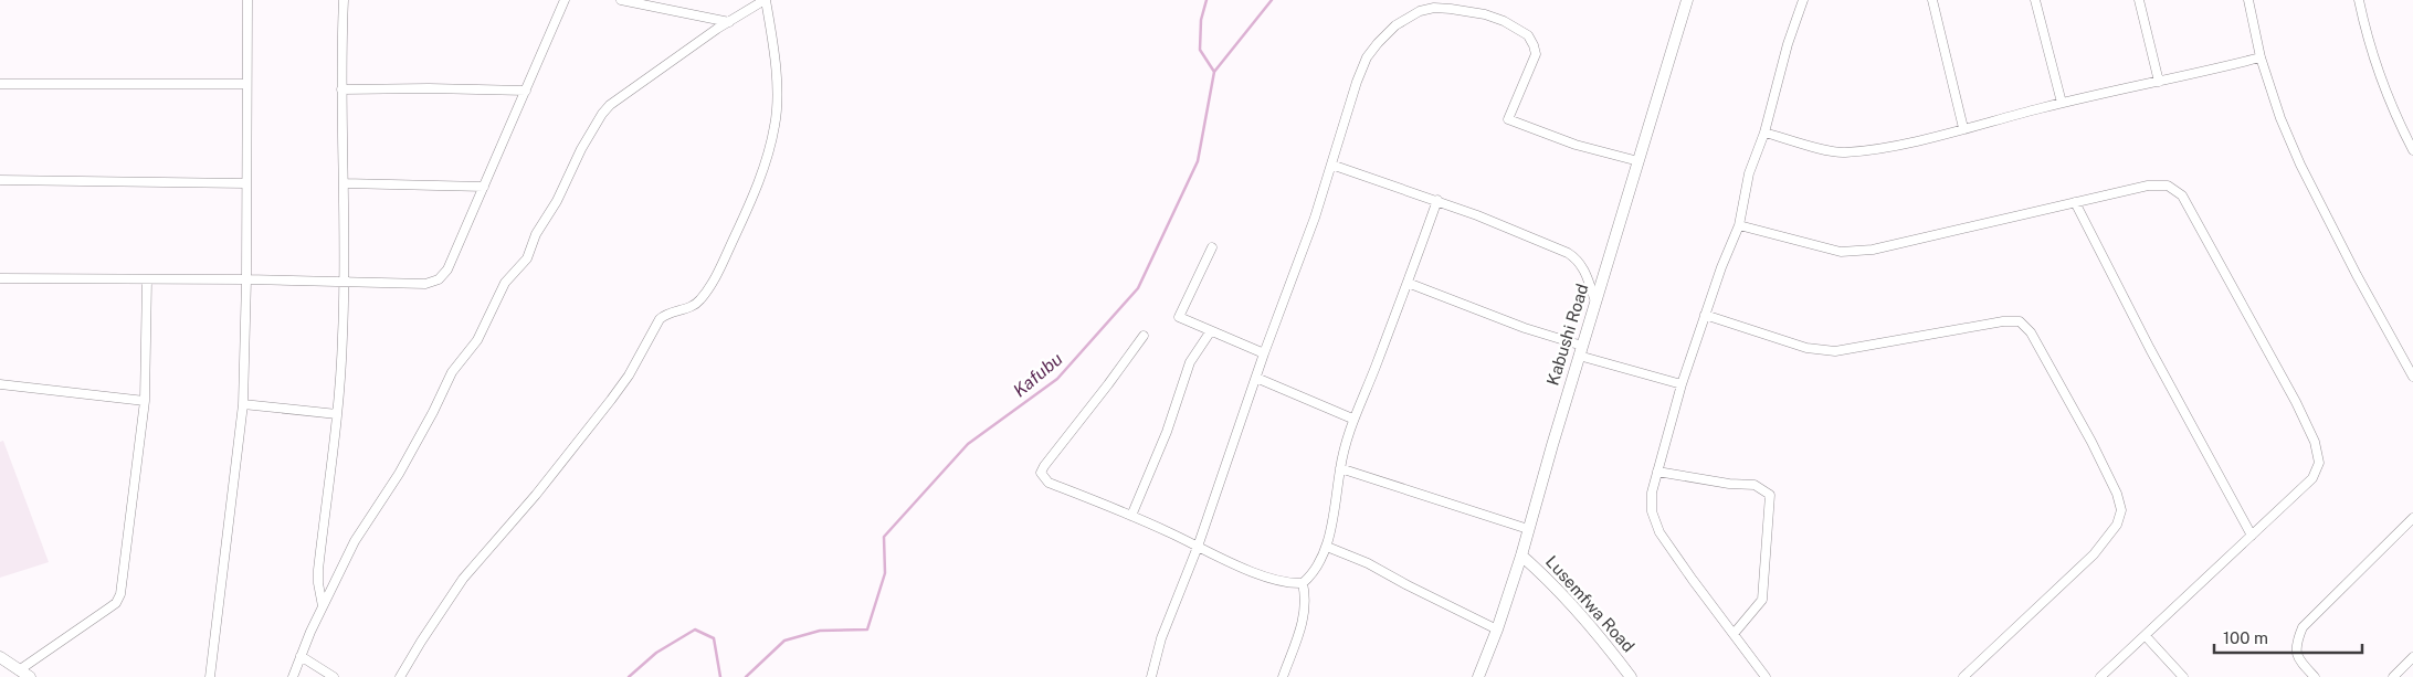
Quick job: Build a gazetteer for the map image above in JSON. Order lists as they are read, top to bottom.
{
  "streets": {
    "main road": ["Kabushi Road", "Lusemfwa Road"]
  },
  "crossings": [
    ["Kabushi Road", "Lusemfwa Road"]
  ],
  "water": ["Kafubu"],
  "scale_bar": "100 m"
}
